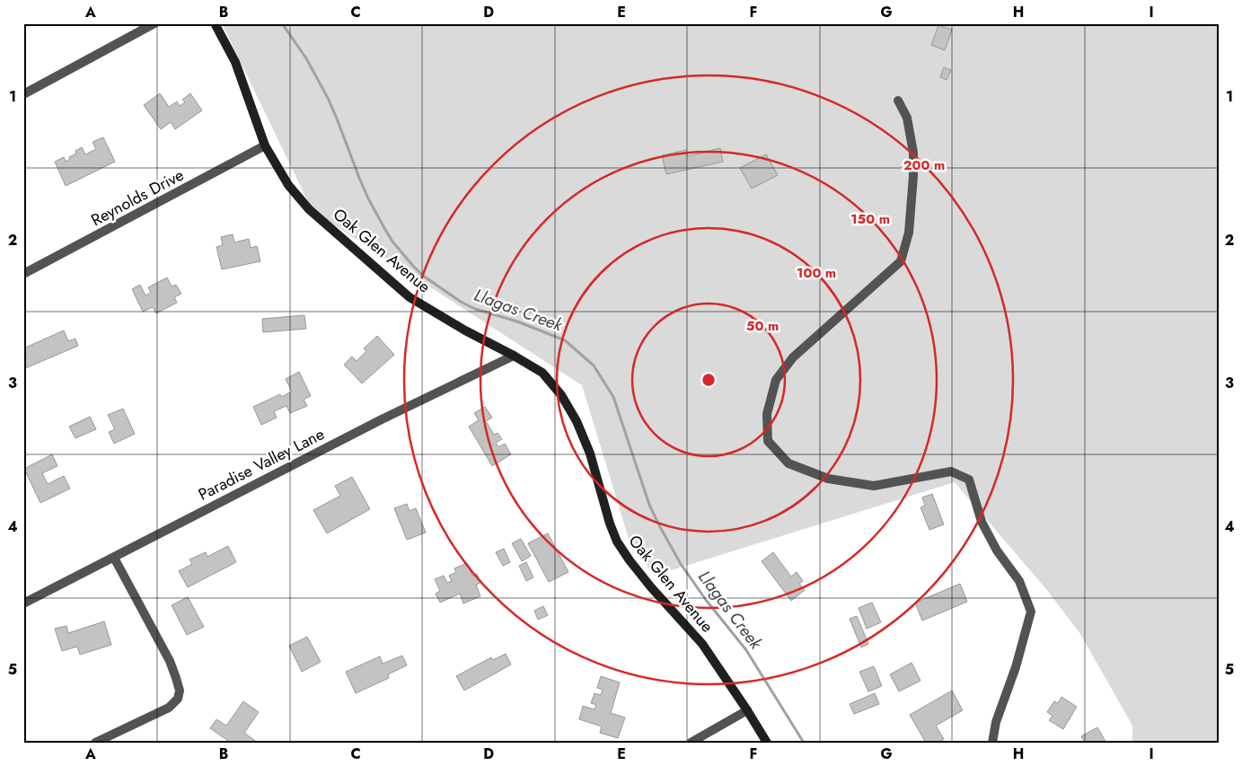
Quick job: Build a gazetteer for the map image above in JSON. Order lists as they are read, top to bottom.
{
  "streets": {
    "street": ["Reynolds Drive", "Oak Glen Avenue", "Paradise Valley Lane"]
  },
  "crossings": [
    ["Reynolds Drive", "Oak Glen Avenue"],
    ["Oak Glen Avenue", "Paradise Valley Lane"]
  ],
  "water": ["Llagas Creek"],
  "grid": {
    "columns": [
      "A",
      "B",
      "C",
      "D",
      "E",
      "F",
      "G",
      "H",
      "I"
    ],
    "rows": [
      "1",
      "2",
      "3",
      "4",
      "5"
    ]
  },
  "rings": [
    "200 m",
    "150 m",
    "100 m",
    "50 m"
  ]
}
